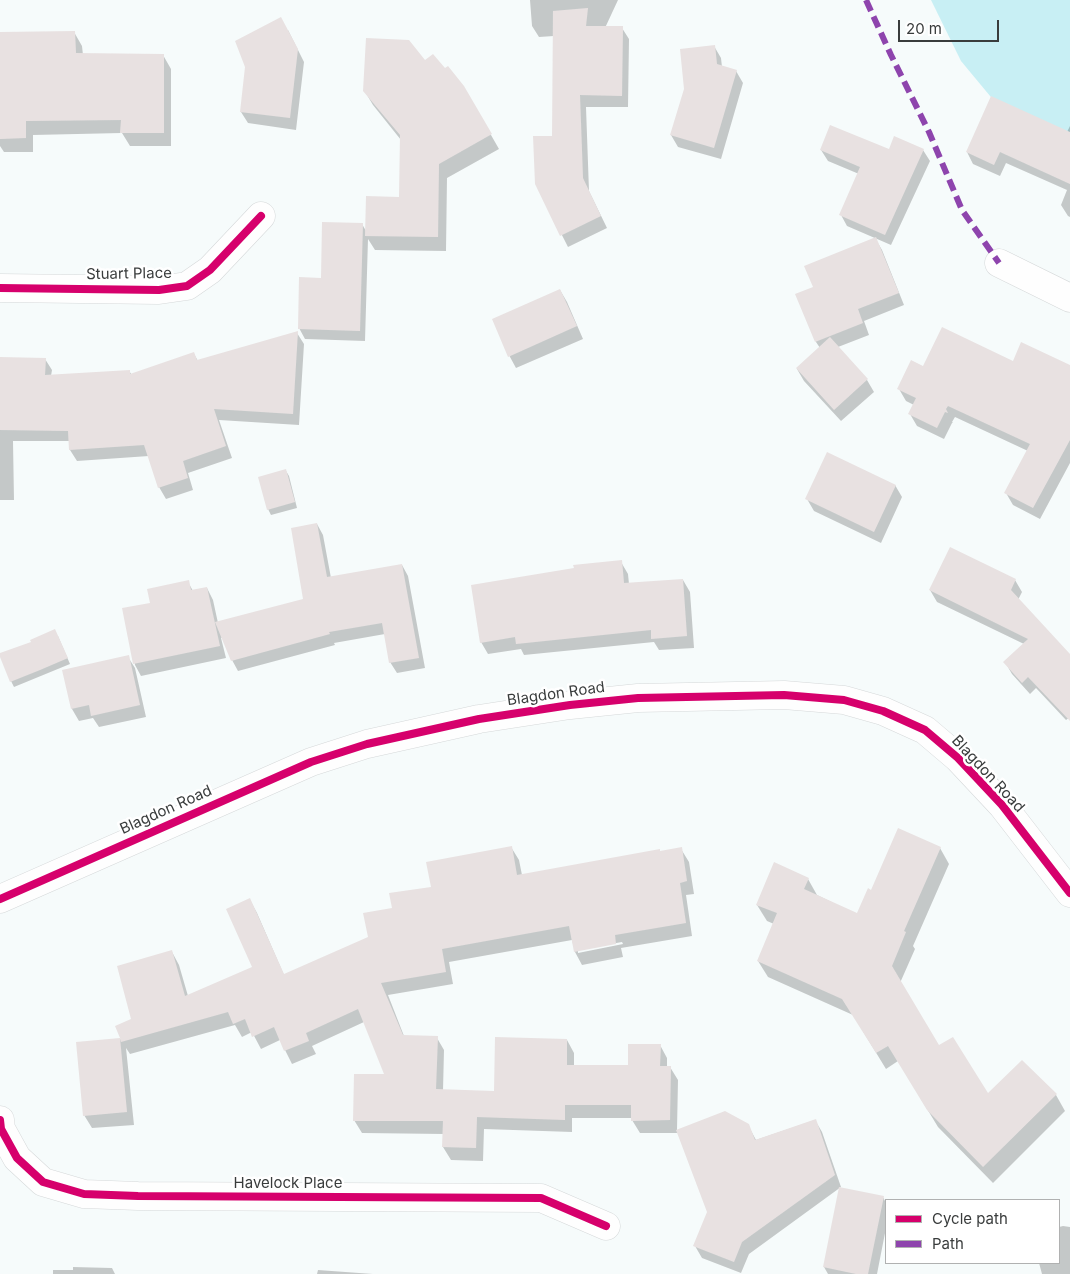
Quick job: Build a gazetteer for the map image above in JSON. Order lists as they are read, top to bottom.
{
  "streets": {
    "street": ["Stuart Place", "Blagdon Road", "Havelock Place"]
  },
  "legend": ["Cycle path", "Path"],
  "scale_bar": "20 m"
}
